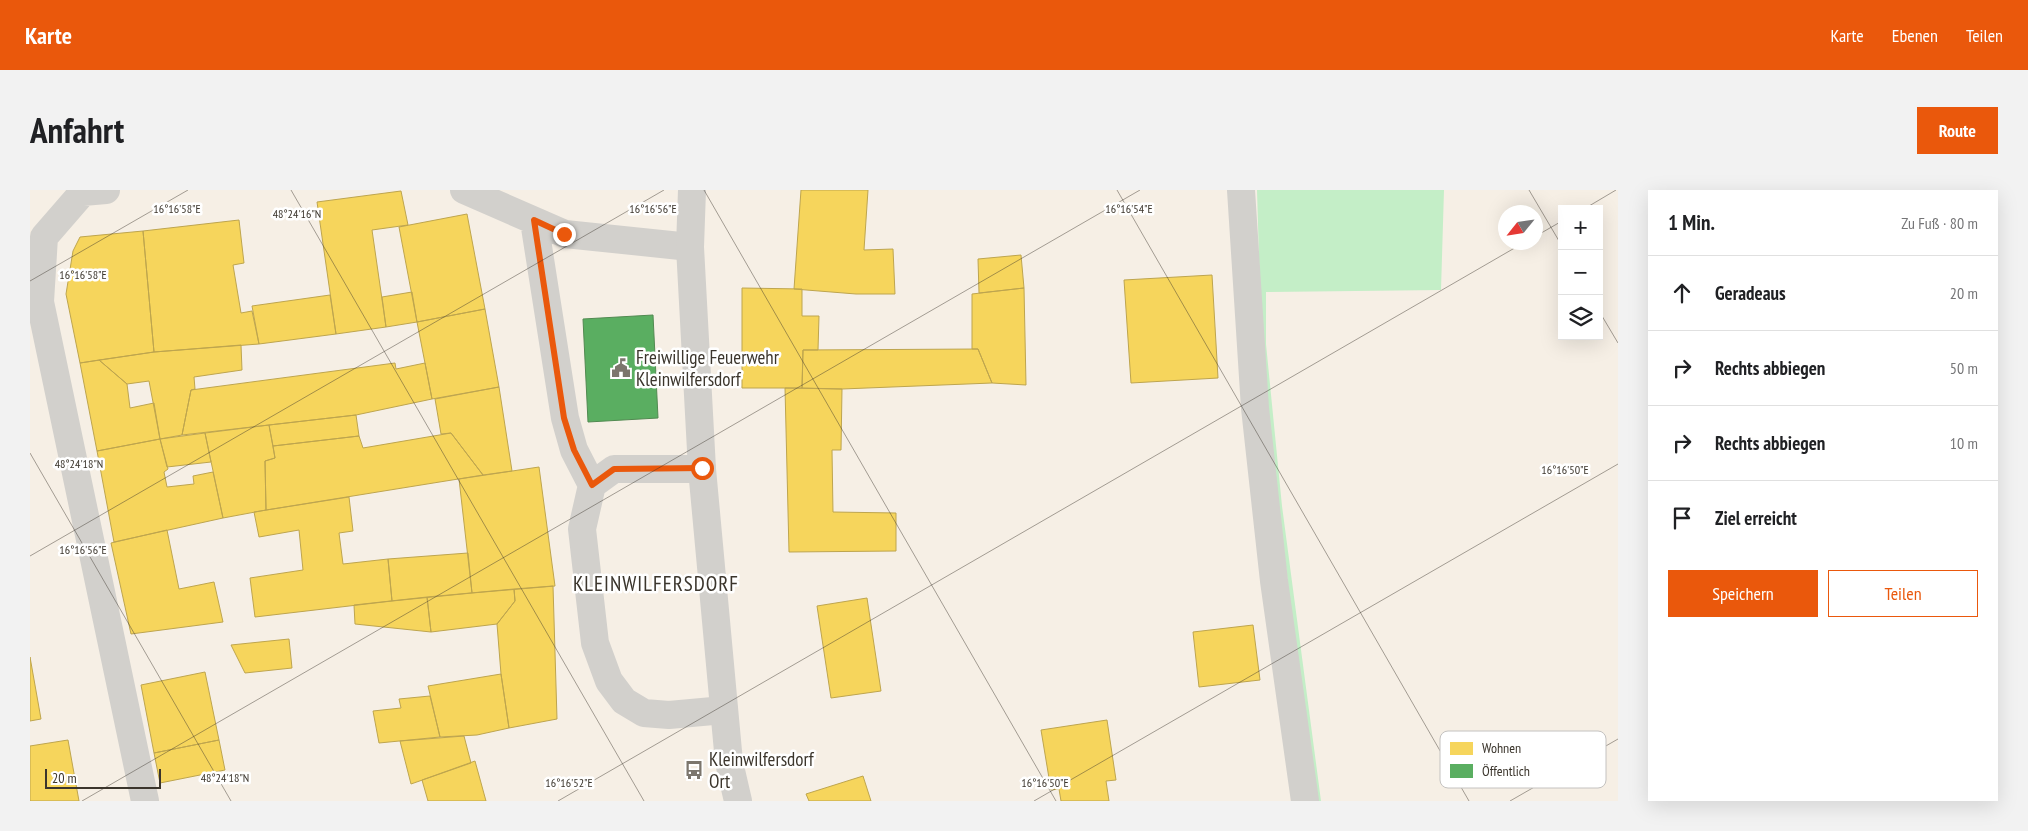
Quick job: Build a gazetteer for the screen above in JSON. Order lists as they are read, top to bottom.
{
  "districts": ["KLEINWILFERSDORF"],
  "places": {
    "public building": ["Freiwillige Feuerwehr Kleinwilfersdorf"],
    "bus stop": ["Kleinwilfersdorf Ort"]
  },
  "legend": ["Wohnen", "Öffentlich"],
  "scale_bar": "20 m",
  "north": "bottom left",
  "page": {
    "header": "Karte",
    "nav": ["Karte", "Ebenen", "Teilen"],
    "title": "Anfahrt",
    "buttons": [
      "Route",
      ["Speichern", "Teilen"]
    ],
    "heading": ["1 Min.", "Zu Fuß · 80 m"],
    "map_buttons": ["+", "−"],
    "list": [
      ["Geradeaus", "20 m"],
      ["Rechts abbiegen", "50 m"],
      ["Rechts abbiegen", "10 m"],
      "Ziel erreicht"
    ],
    "scale": "20 m"
  },
  "coordinates": [
    "16°16'58\"E",
    "16°16'56\"E",
    "16°16'54\"E",
    "48°24'16\"N",
    "48°24'18\"N",
    "16°16'50\"E",
    "16°16'52\"E"
  ]
}
